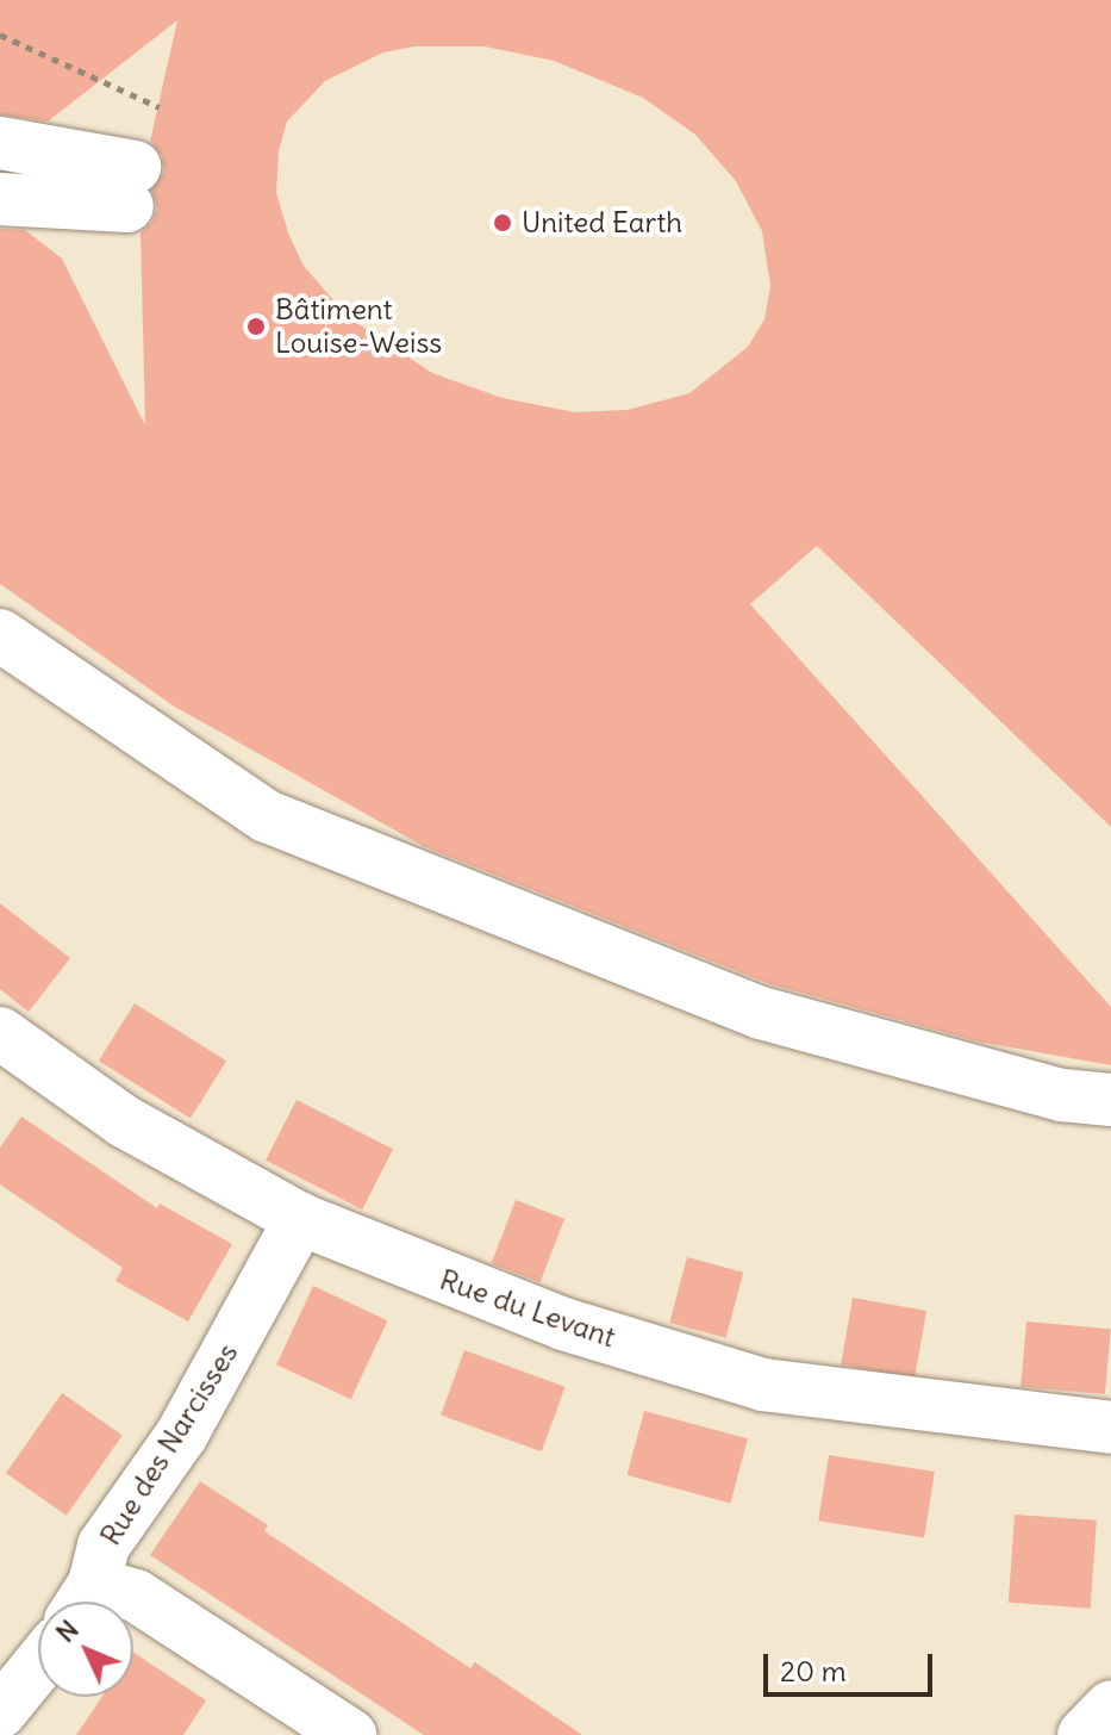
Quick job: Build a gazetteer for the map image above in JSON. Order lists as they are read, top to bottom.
{
  "streets": {
    "street": ["Rue du Levant", "Rue des Narcisses"]
  },
  "crossings": [
    ["Rue du Levant", "Rue des Narcisses"]
  ],
  "places": ["United Earth", "Bâtiment Louise-Weiss"],
  "scale_bar": "20 m",
  "north": "top left"
}
